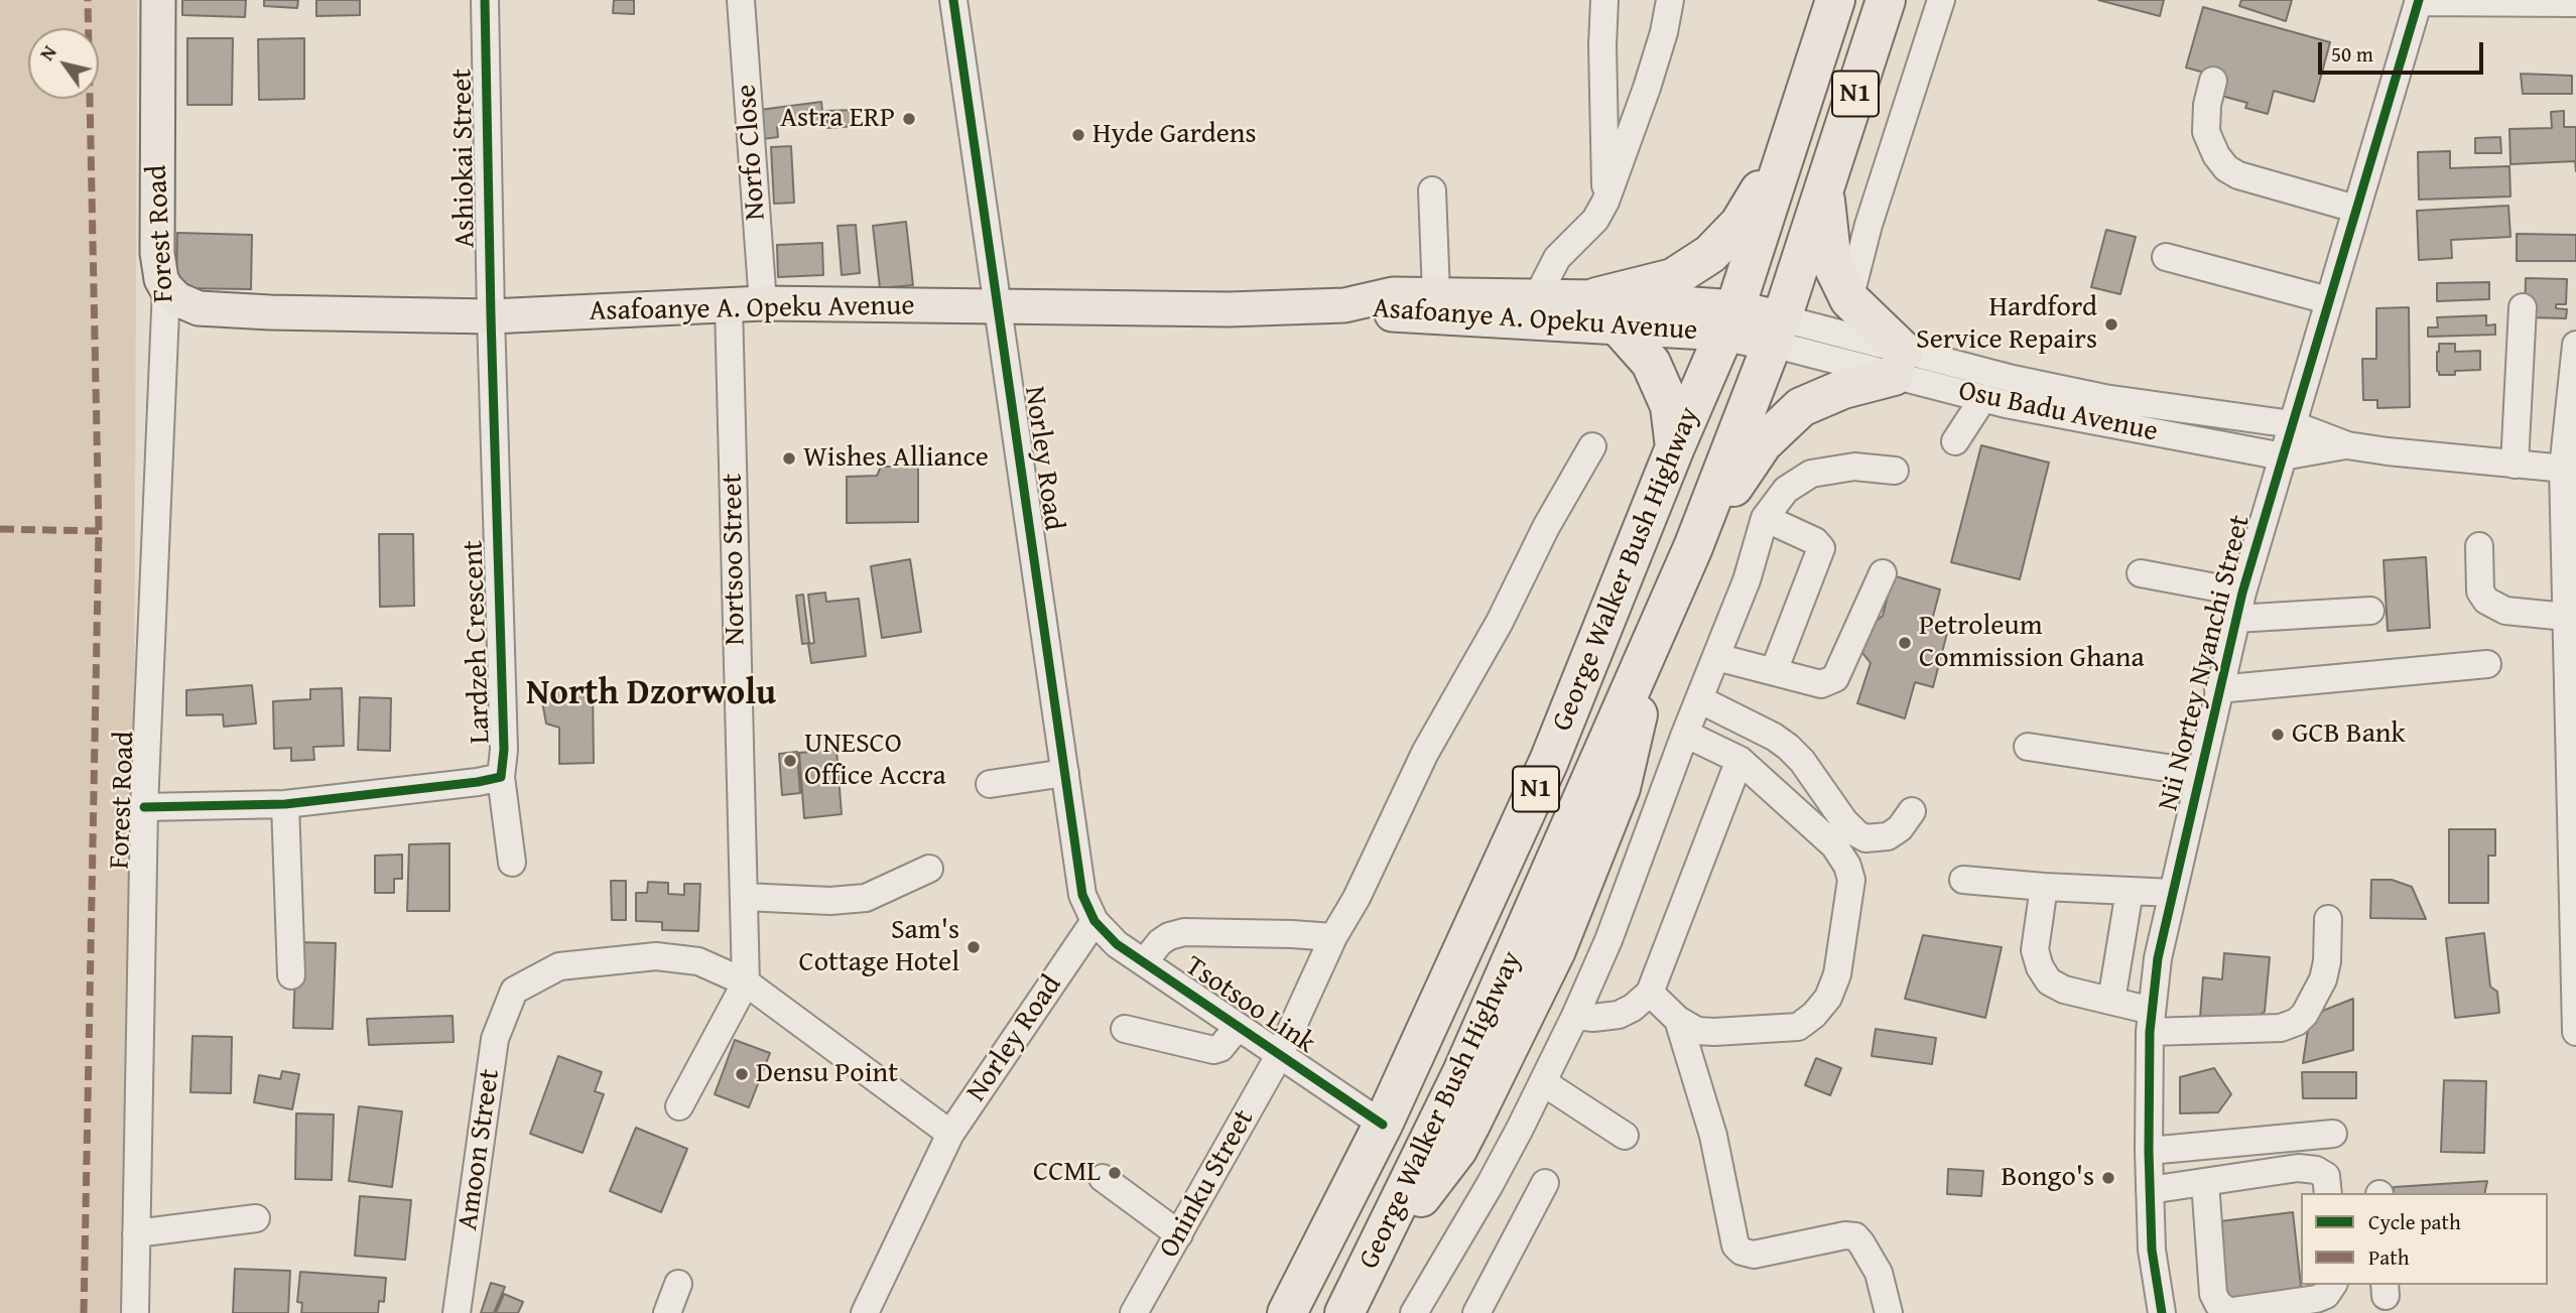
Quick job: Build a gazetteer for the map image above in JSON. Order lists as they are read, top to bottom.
{
  "streets": {
    "highway": ["N1", "George Walker Bush Highway"],
    "main road": ["Forest Road", "Asafoanye A. Opeku Avenue"],
    "street": [
      "Norfo Close",
      "Ashiokai Street",
      "Osu Badu Avenue",
      "Norley Road",
      "Nortsoo Street",
      "Lardzeh Crescent",
      "Nii Nortey Nyanchi Street",
      "Tsotsoo Link",
      "Amoon Street",
      "Oninku Street"
    ]
  },
  "crossings": [
    ["Norfo Close", "Asafoanye A. Opeku Avenue"],
    ["Ashiokai Street", "Asafoanye A. Opeku Avenue"],
    ["Ashiokai Street", "Lardzeh Crescent"],
    ["Forest Road", "Asafoanye A. Opeku Avenue"],
    ["Forest Road", "Lardzeh Crescent"],
    ["Asafoanye A. Opeku Avenue", "Osu Badu Avenue"],
    ["Asafoanye A. Opeku Avenue", "Norley Road"],
    ["Asafoanye A. Opeku Avenue", "Nortsoo Street"],
    ["Asafoanye A. Opeku Avenue", "George Walker Bush Highway"],
    ["Asafoanye A. Opeku Avenue", "Lardzeh Crescent"],
    ["Osu Badu Avenue", "George Walker Bush Highway"],
    ["Osu Badu Avenue", "Nii Nortey Nyanchi Street"],
    ["Norley Road", "Tsotsoo Link"],
    ["Nortsoo Street", "Amoon Street"],
    ["George Walker Bush Highway", "Tsotsoo Link"],
    ["Tsotsoo Link", "Oninku Street"]
  ],
  "districts": ["North Dzorwolu"],
  "places": [
    "Astra ERP",
    "Hyde Gardens",
    "Hardford Service Repairs",
    "Wishes Alliance",
    "Petroleum Commission Ghana",
    "GCB Bank",
    "UNESCO Office Accra",
    "Sam's Cottage Hotel",
    "Densu Point",
    "CCML",
    "Bongo's"
  ],
  "legend": ["Cycle path", "Path"],
  "scale_bar": "50 m",
  "north": "top left"
}
